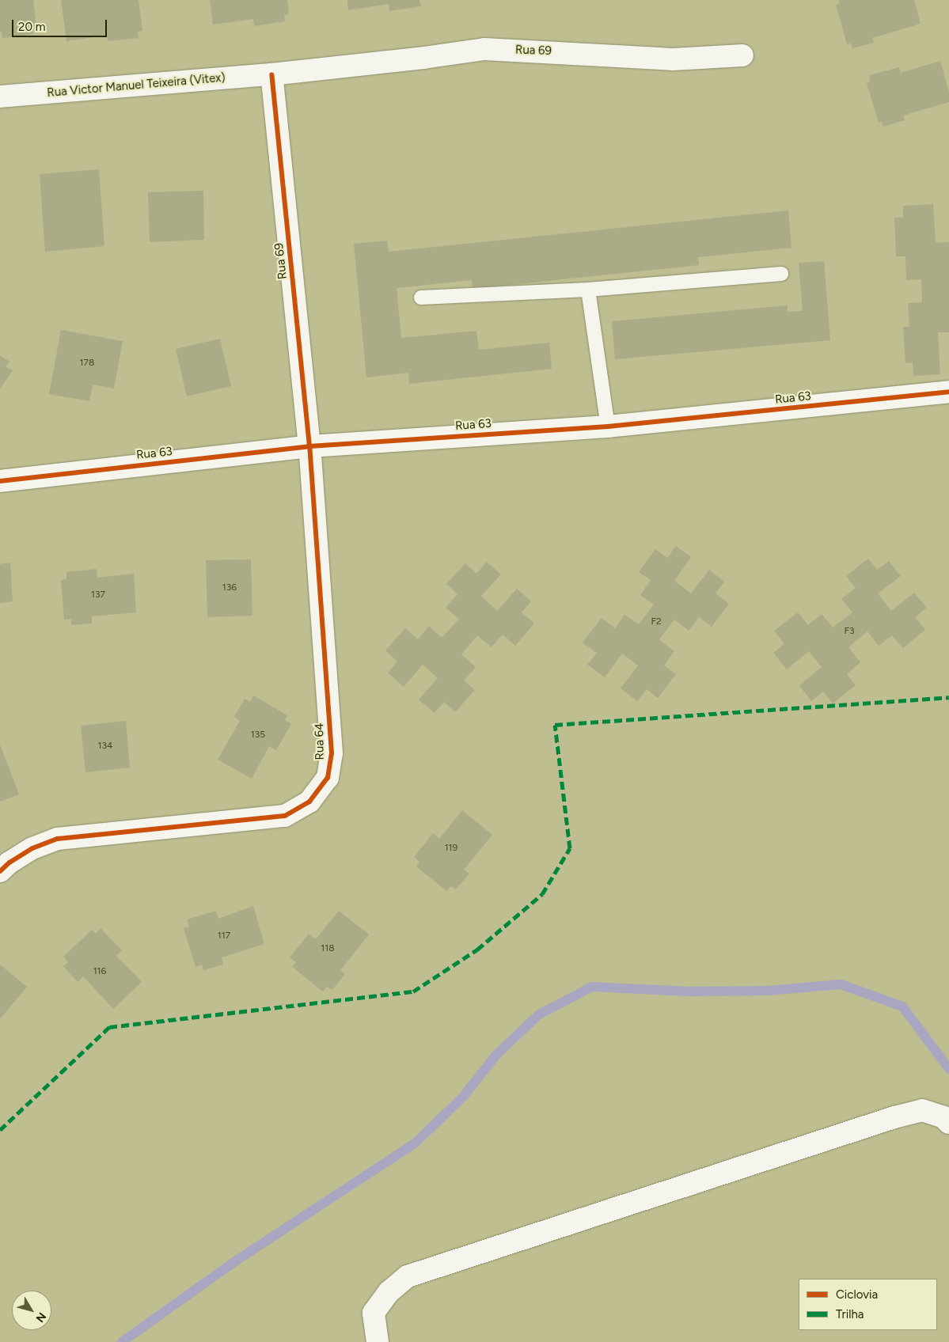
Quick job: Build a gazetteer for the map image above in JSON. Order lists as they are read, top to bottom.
{
  "streets": {
    "street": [
      "Rua 69",
      "Rua Victor Manuel Teixeira (Vitex)",
      "Rua 63",
      "Rua 64"
    ]
  },
  "crossings": [
    ["Rua 69", "Rua Victor Manuel Teixeira (Vitex)"],
    ["Rua 69", "Rua 63"],
    ["Rua 69", "Rua 64"],
    ["Rua 63", "Rua 64"]
  ],
  "house_numbers": [
    "178",
    "136",
    "137",
    "F2",
    "F3",
    "135",
    "134",
    "119",
    "117",
    "118",
    "116"
  ],
  "legend": ["Ciclovia", "Trilha"],
  "scale_bar": "20 m",
  "north": "bottom right"
}
